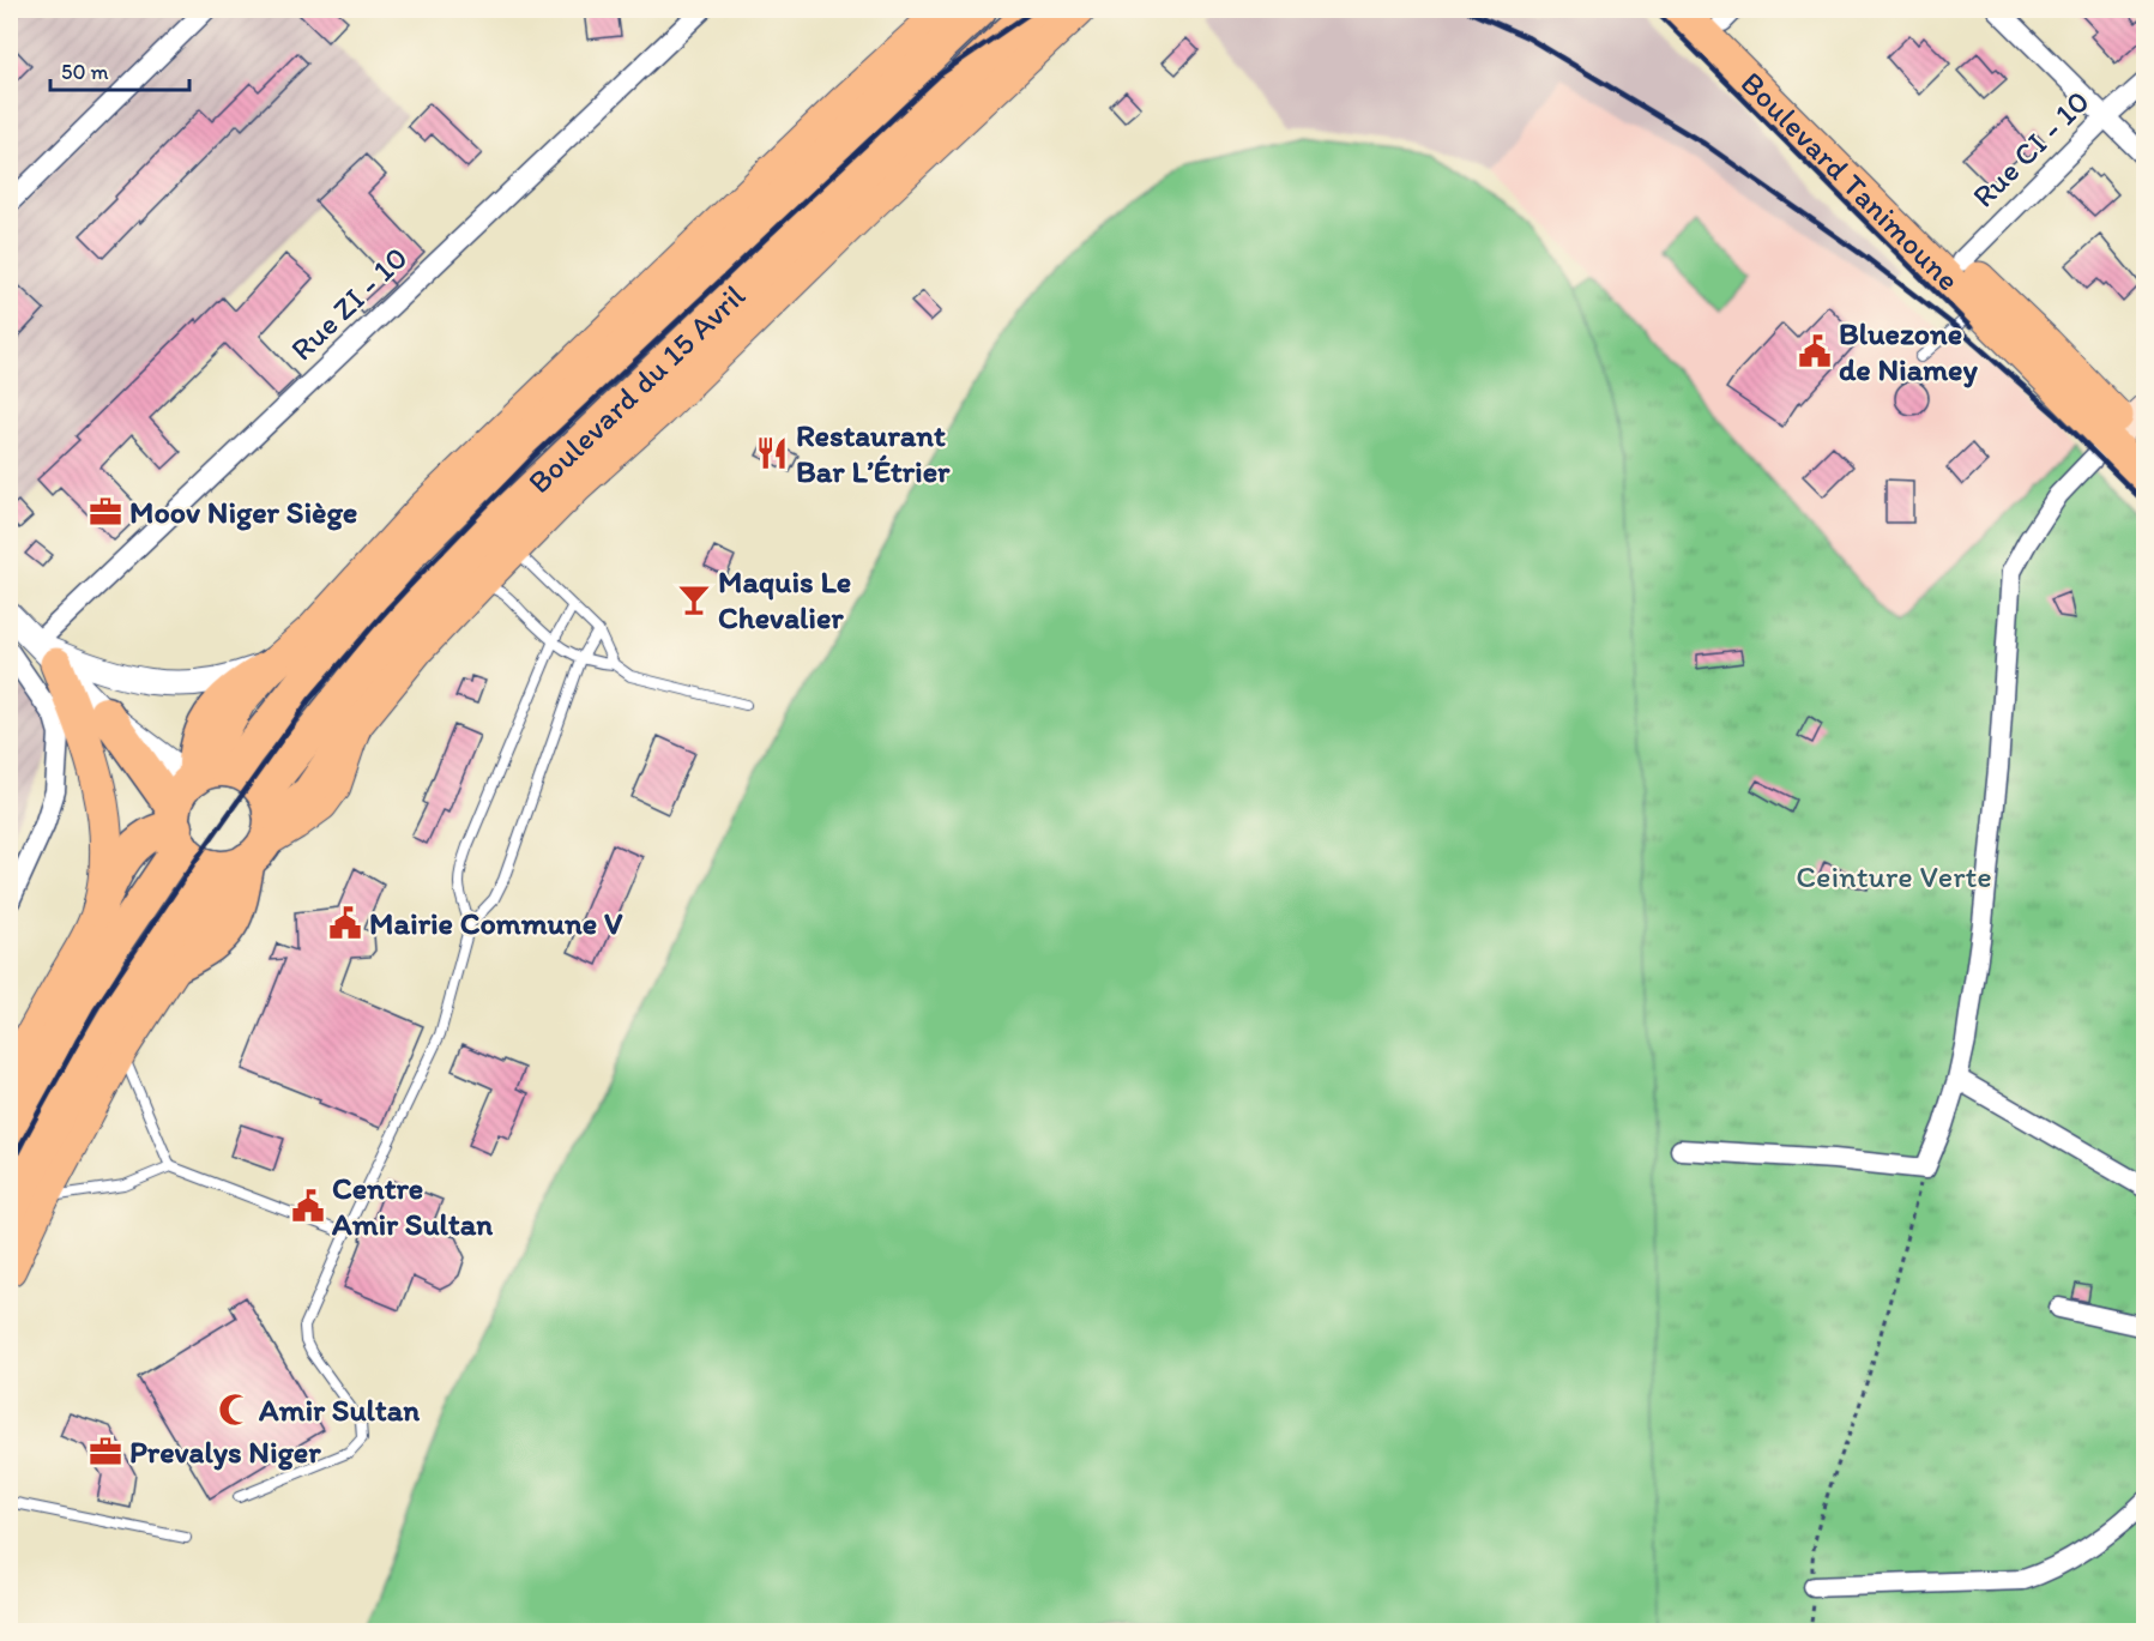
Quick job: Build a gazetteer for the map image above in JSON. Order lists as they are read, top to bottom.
{
  "streets": {
    "highway": ["Boulevard du 15 Avril"],
    "main road": ["Boulevard Tanimoune"],
    "street": ["Rue CI - 10", "Rue ZI - 10"]
  },
  "crossings": [
    ["Rue CI - 10", "Boulevard Tanimoune"]
  ],
  "parks": ["Ceinture Verte"],
  "places": {
    "public building": ["Bluezone de Niamey", "Mairie Commune V", "Centre Amir Sultan"],
    "restaurant": ["Restaurant Bar L’Étrier"],
    "office": ["Moov Niger Siège", "Prevalys Niger"],
    "bar": ["Maquis Le Chevalier"],
    "mosque": ["Amir Sultan"]
  },
  "scale_bar": "50 m"
}
